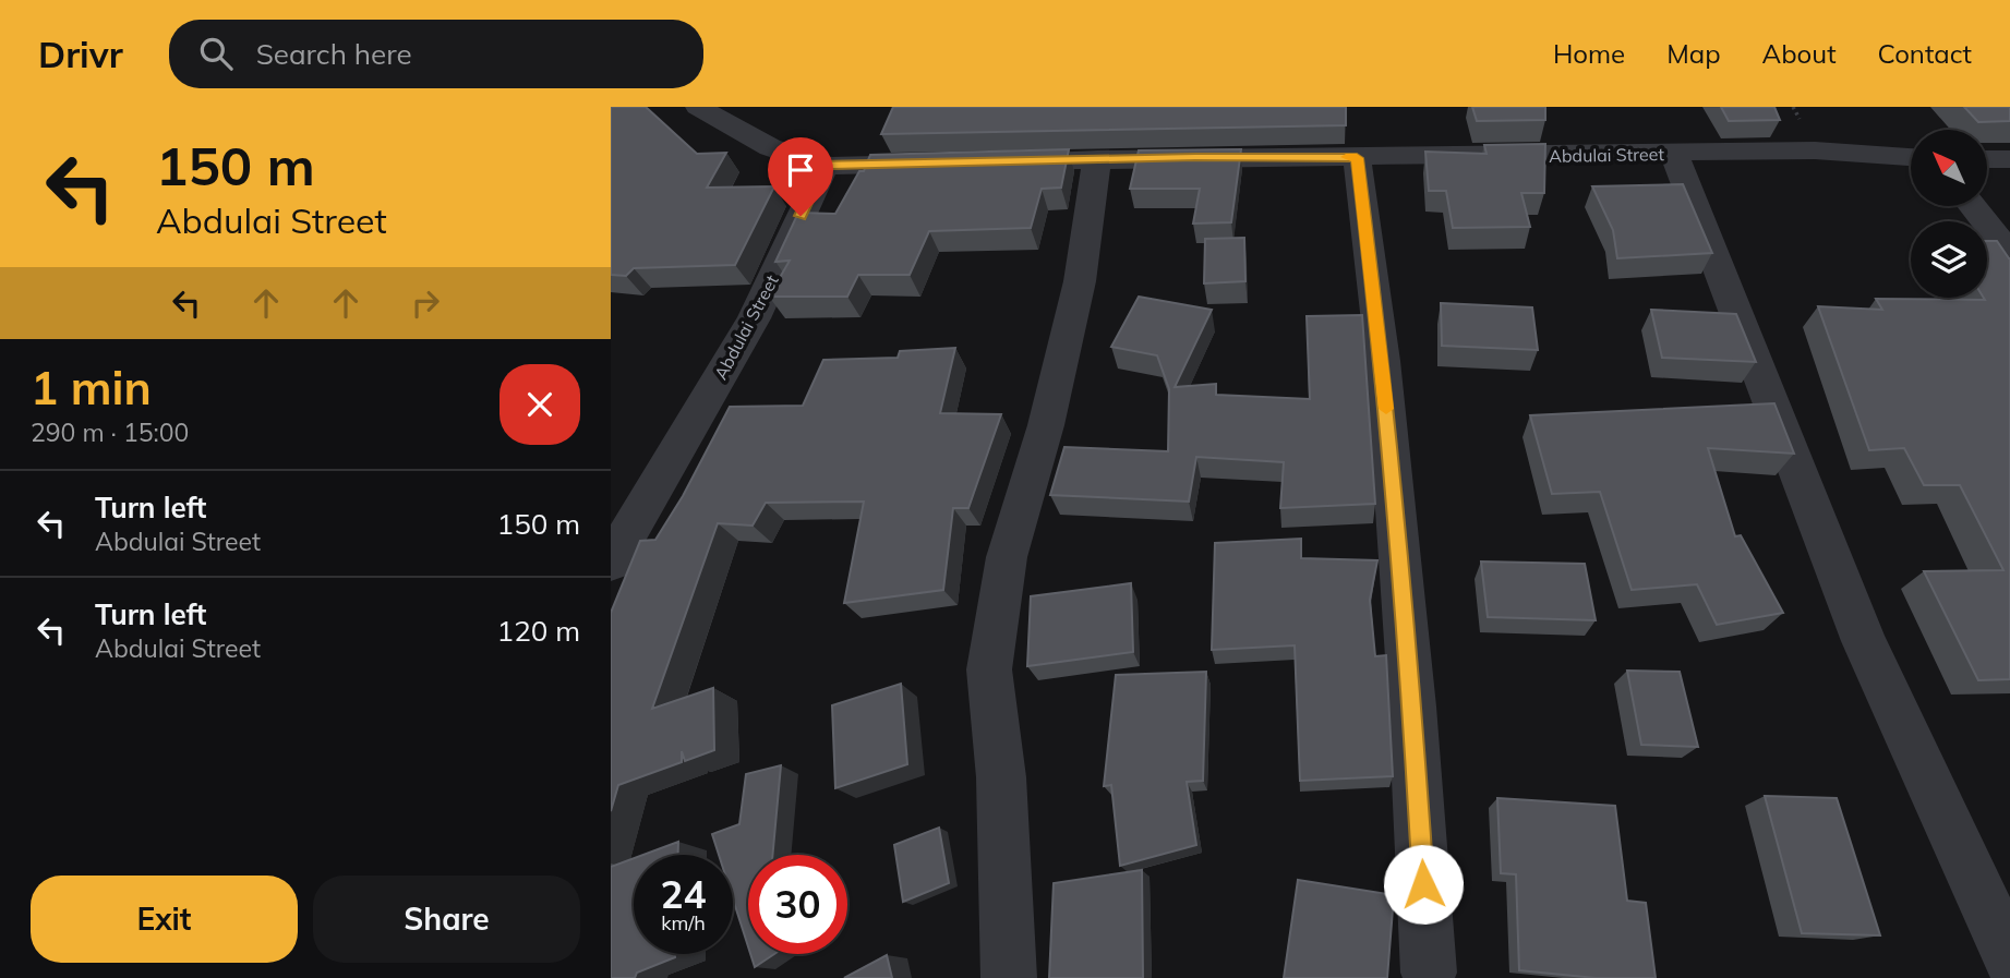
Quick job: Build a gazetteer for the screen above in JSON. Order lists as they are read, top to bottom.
{
  "streets": {
    "street": ["Abdulai Street"]
  },
  "north": "top left",
  "page": {
    "header": "Drivr",
    "search": "Search here",
    "nav": [
      "Home",
      "Map",
      "About",
      "Contact"
    ],
    "turn": ["150 m", "Abdulai Street"],
    "heading": ["1 min", "290 m · 15:00"],
    "list": [
      {
        "name": "Turn left",
        "note": "Abdulai Street",
        "value": "150 m"
      },
      {
        "name": "Turn left",
        "note": "Abdulai Street",
        "value": "120 m"
      }
    ],
    "speed": "24 km/h",
    "limit": "30",
    "buttons": ["Exit", "Share"]
  }
}
